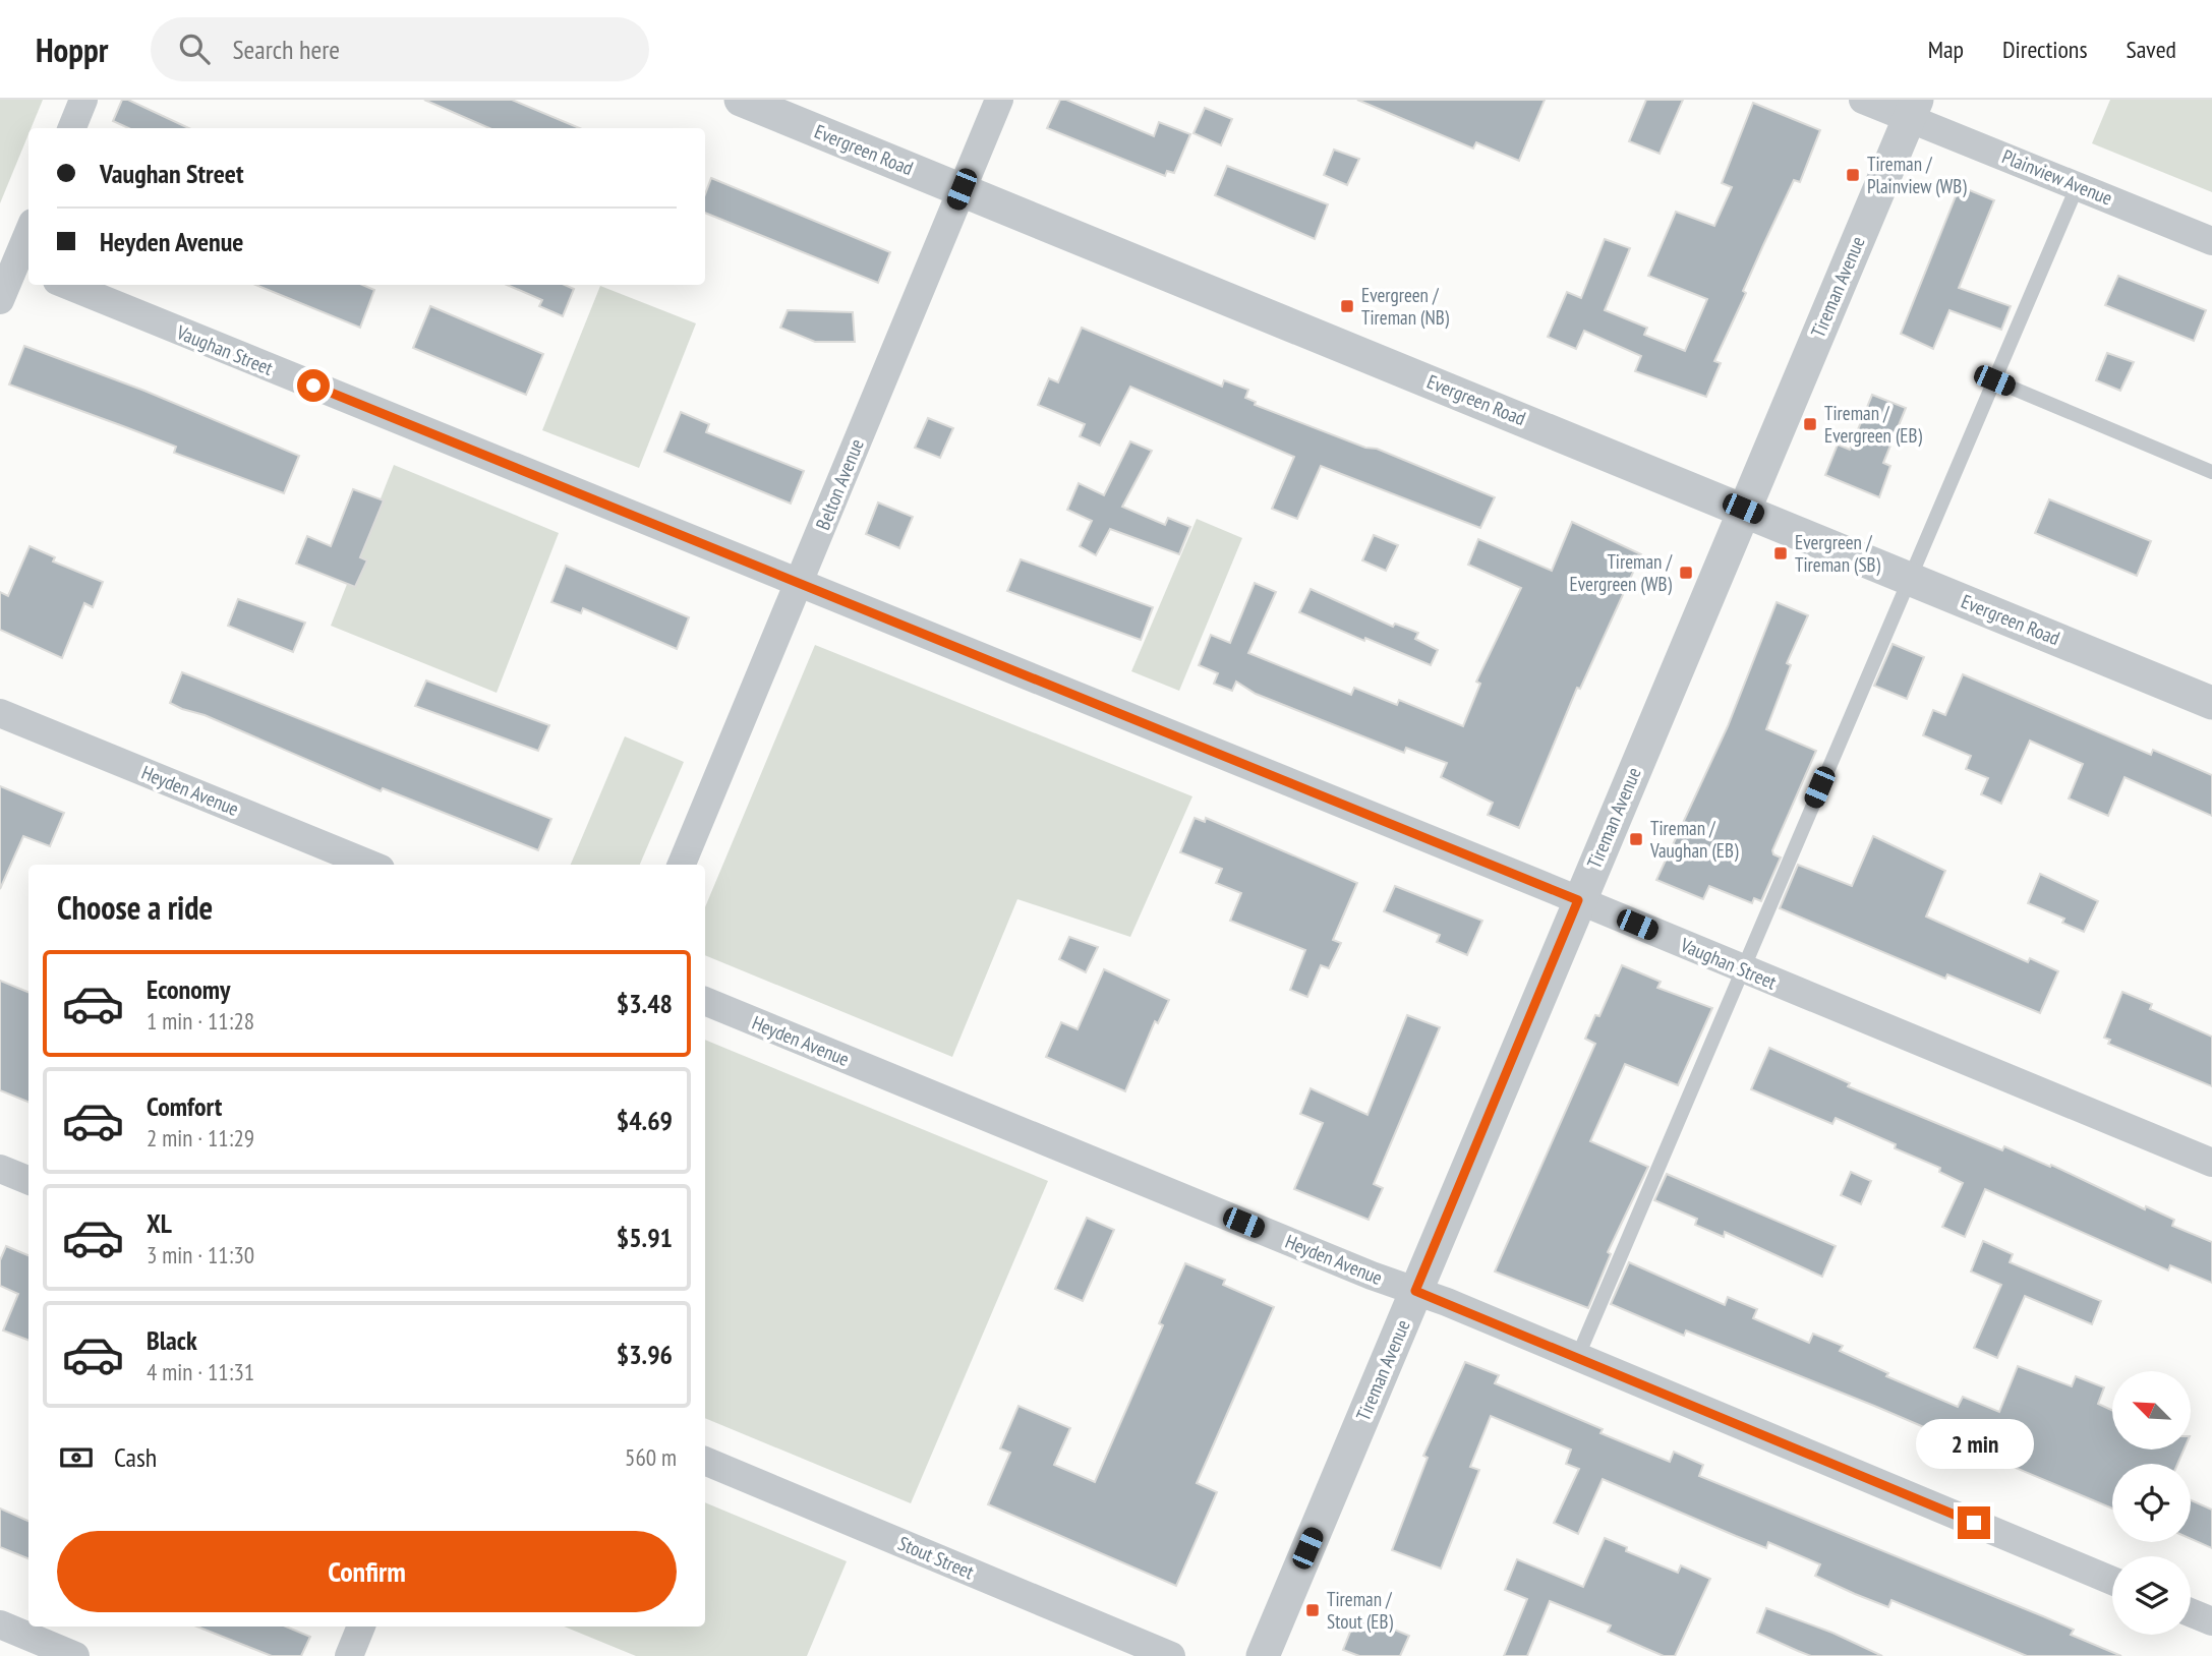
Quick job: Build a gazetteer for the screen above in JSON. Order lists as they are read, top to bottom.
{
  "streets": {
    "street": [
      "Evergreen Road",
      "Plainview Avenue",
      "Tireman Avenue",
      "Vaughan Street",
      "Belton Avenue",
      "Heyden Avenue",
      "Stout Street"
    ]
  },
  "crossings": [
    ["Evergreen Road", "Tireman Avenue"],
    ["Evergreen Road", "Belton Avenue"],
    ["Plainview Avenue", "Tireman Avenue"],
    ["Tireman Avenue", "Vaughan Street"],
    ["Tireman Avenue", "Heyden Avenue"],
    ["Vaughan Street", "Belton Avenue"]
  ],
  "places": {
    "transit": [
      "Tireman / Plainview (WB)",
      "Evergreen / Tireman (NB)",
      "Tireman / Evergreen (EB)",
      "Evergreen / Tireman (SB)",
      "Tireman / Evergreen (WB)",
      "Tireman / Vaughan (EB)",
      "Tireman / Stout (EB)"
    ]
  },
  "north": "top left",
  "page": {
    "header": "Hoppr",
    "search": "Search here",
    "nav": ["Map", "Directions", "Saved"],
    "banner": ["Vaughan Street", "Heyden Avenue"],
    "heading": "Choose a ride",
    "list": [
      {
        "name": "Economy",
        "note": "1 min · 11:28",
        "value": "$3.48"
      },
      {
        "name": "Comfort",
        "note": "2 min · 11:29",
        "value": "$4.69"
      },
      {
        "name": "XL",
        "note": "3 min · 11:30",
        "value": "$5.91"
      },
      {
        "name": "Black",
        "note": "4 min · 11:31",
        "value": "$3.96"
      }
    ],
    "pay": ["Cash", "560 m"],
    "bubble": "2 min",
    "buttons": "Confirm"
  }
}
